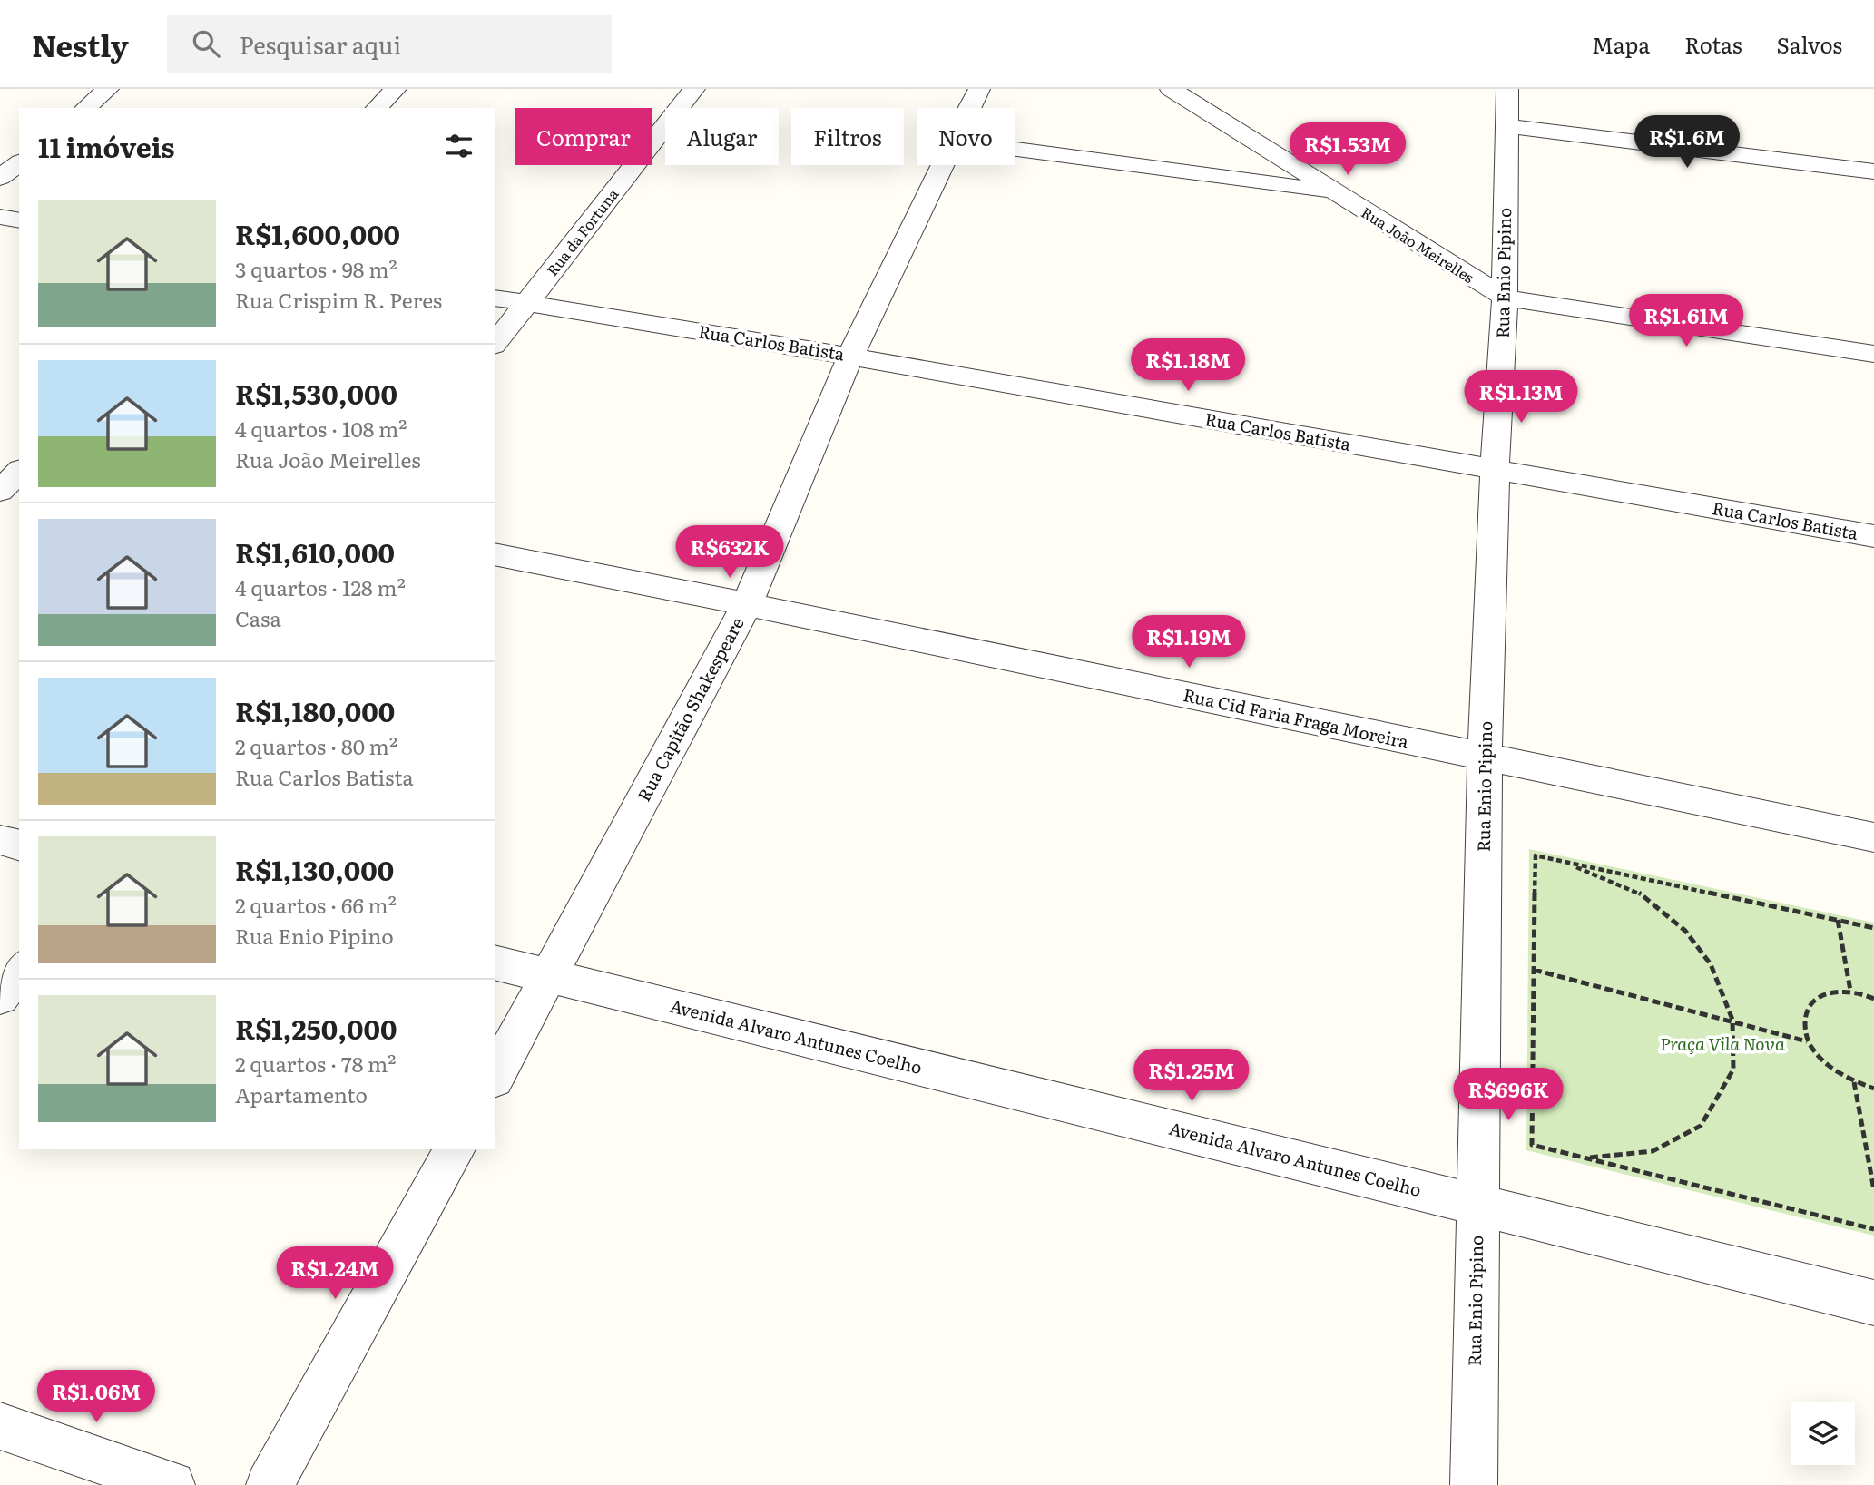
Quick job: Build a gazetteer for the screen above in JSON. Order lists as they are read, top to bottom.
{
  "streets": {
    "street": [
      "Rua da Fortuna",
      "Rua João Meirelles",
      "Rua Enio Pipino",
      "Rua Carlos Batista",
      "Rua Capitão Shakespeare",
      "Rua Cid Faria Fraga Moreira",
      "Avenida Alvaro Antunes Coelho"
    ]
  },
  "crossings": [
    ["Rua da Fortuna", "Rua Carlos Batista"],
    ["Rua João Meirelles", "Rua Enio Pipino"],
    ["Rua Enio Pipino", "Rua Carlos Batista"],
    ["Rua Enio Pipino", "Rua Cid Faria Fraga Moreira"],
    ["Rua Enio Pipino", "Avenida Alvaro Antunes Coelho"],
    ["Rua Carlos Batista", "Rua Capitão Shakespeare"],
    ["Rua Capitão Shakespeare", "Rua Cid Faria Fraga Moreira"],
    ["Rua Capitão Shakespeare", "Avenida Alvaro Antunes Coelho"]
  ],
  "parks": ["Praça Vila Nova"],
  "page": {
    "header": "Nestly",
    "search": "Pesquisar aqui",
    "nav": ["Mapa", "Rotas", "Salvos"],
    "chip": [
      "Comprar",
      "Alugar",
      "Filtros",
      "Novo"
    ],
    "heading": "11 imóveis",
    "price": [
      "R$1.6M",
      "R$1.53M",
      "R$1.61M",
      "R$1.18M",
      "R$1.13M",
      "R$632K",
      "R$1.19M",
      "R$1.25M",
      "R$696K",
      "R$1.24M",
      "R$1.06M"
    ],
    "list": [
      {
        "name": "R$1,600,000",
        "note": "3 quartos · 98 m² · Rua Crispim R. Peres"
      },
      {
        "name": "R$1,530,000",
        "note": "4 quartos · 108 m² · Rua João Meirelles"
      },
      {
        "name": "R$1,610,000",
        "note": "4 quartos · 128 m² · Casa"
      },
      {
        "name": "R$1,180,000",
        "note": "2 quartos · 80 m² · Rua Carlos Batista"
      },
      {
        "name": "R$1,130,000",
        "note": "2 quartos · 66 m² · Rua Enio Pipino"
      },
      {
        "name": "R$1,250,000",
        "note": "2 quartos · 78 m² · Apartamento"
      }
    ]
  }
}
